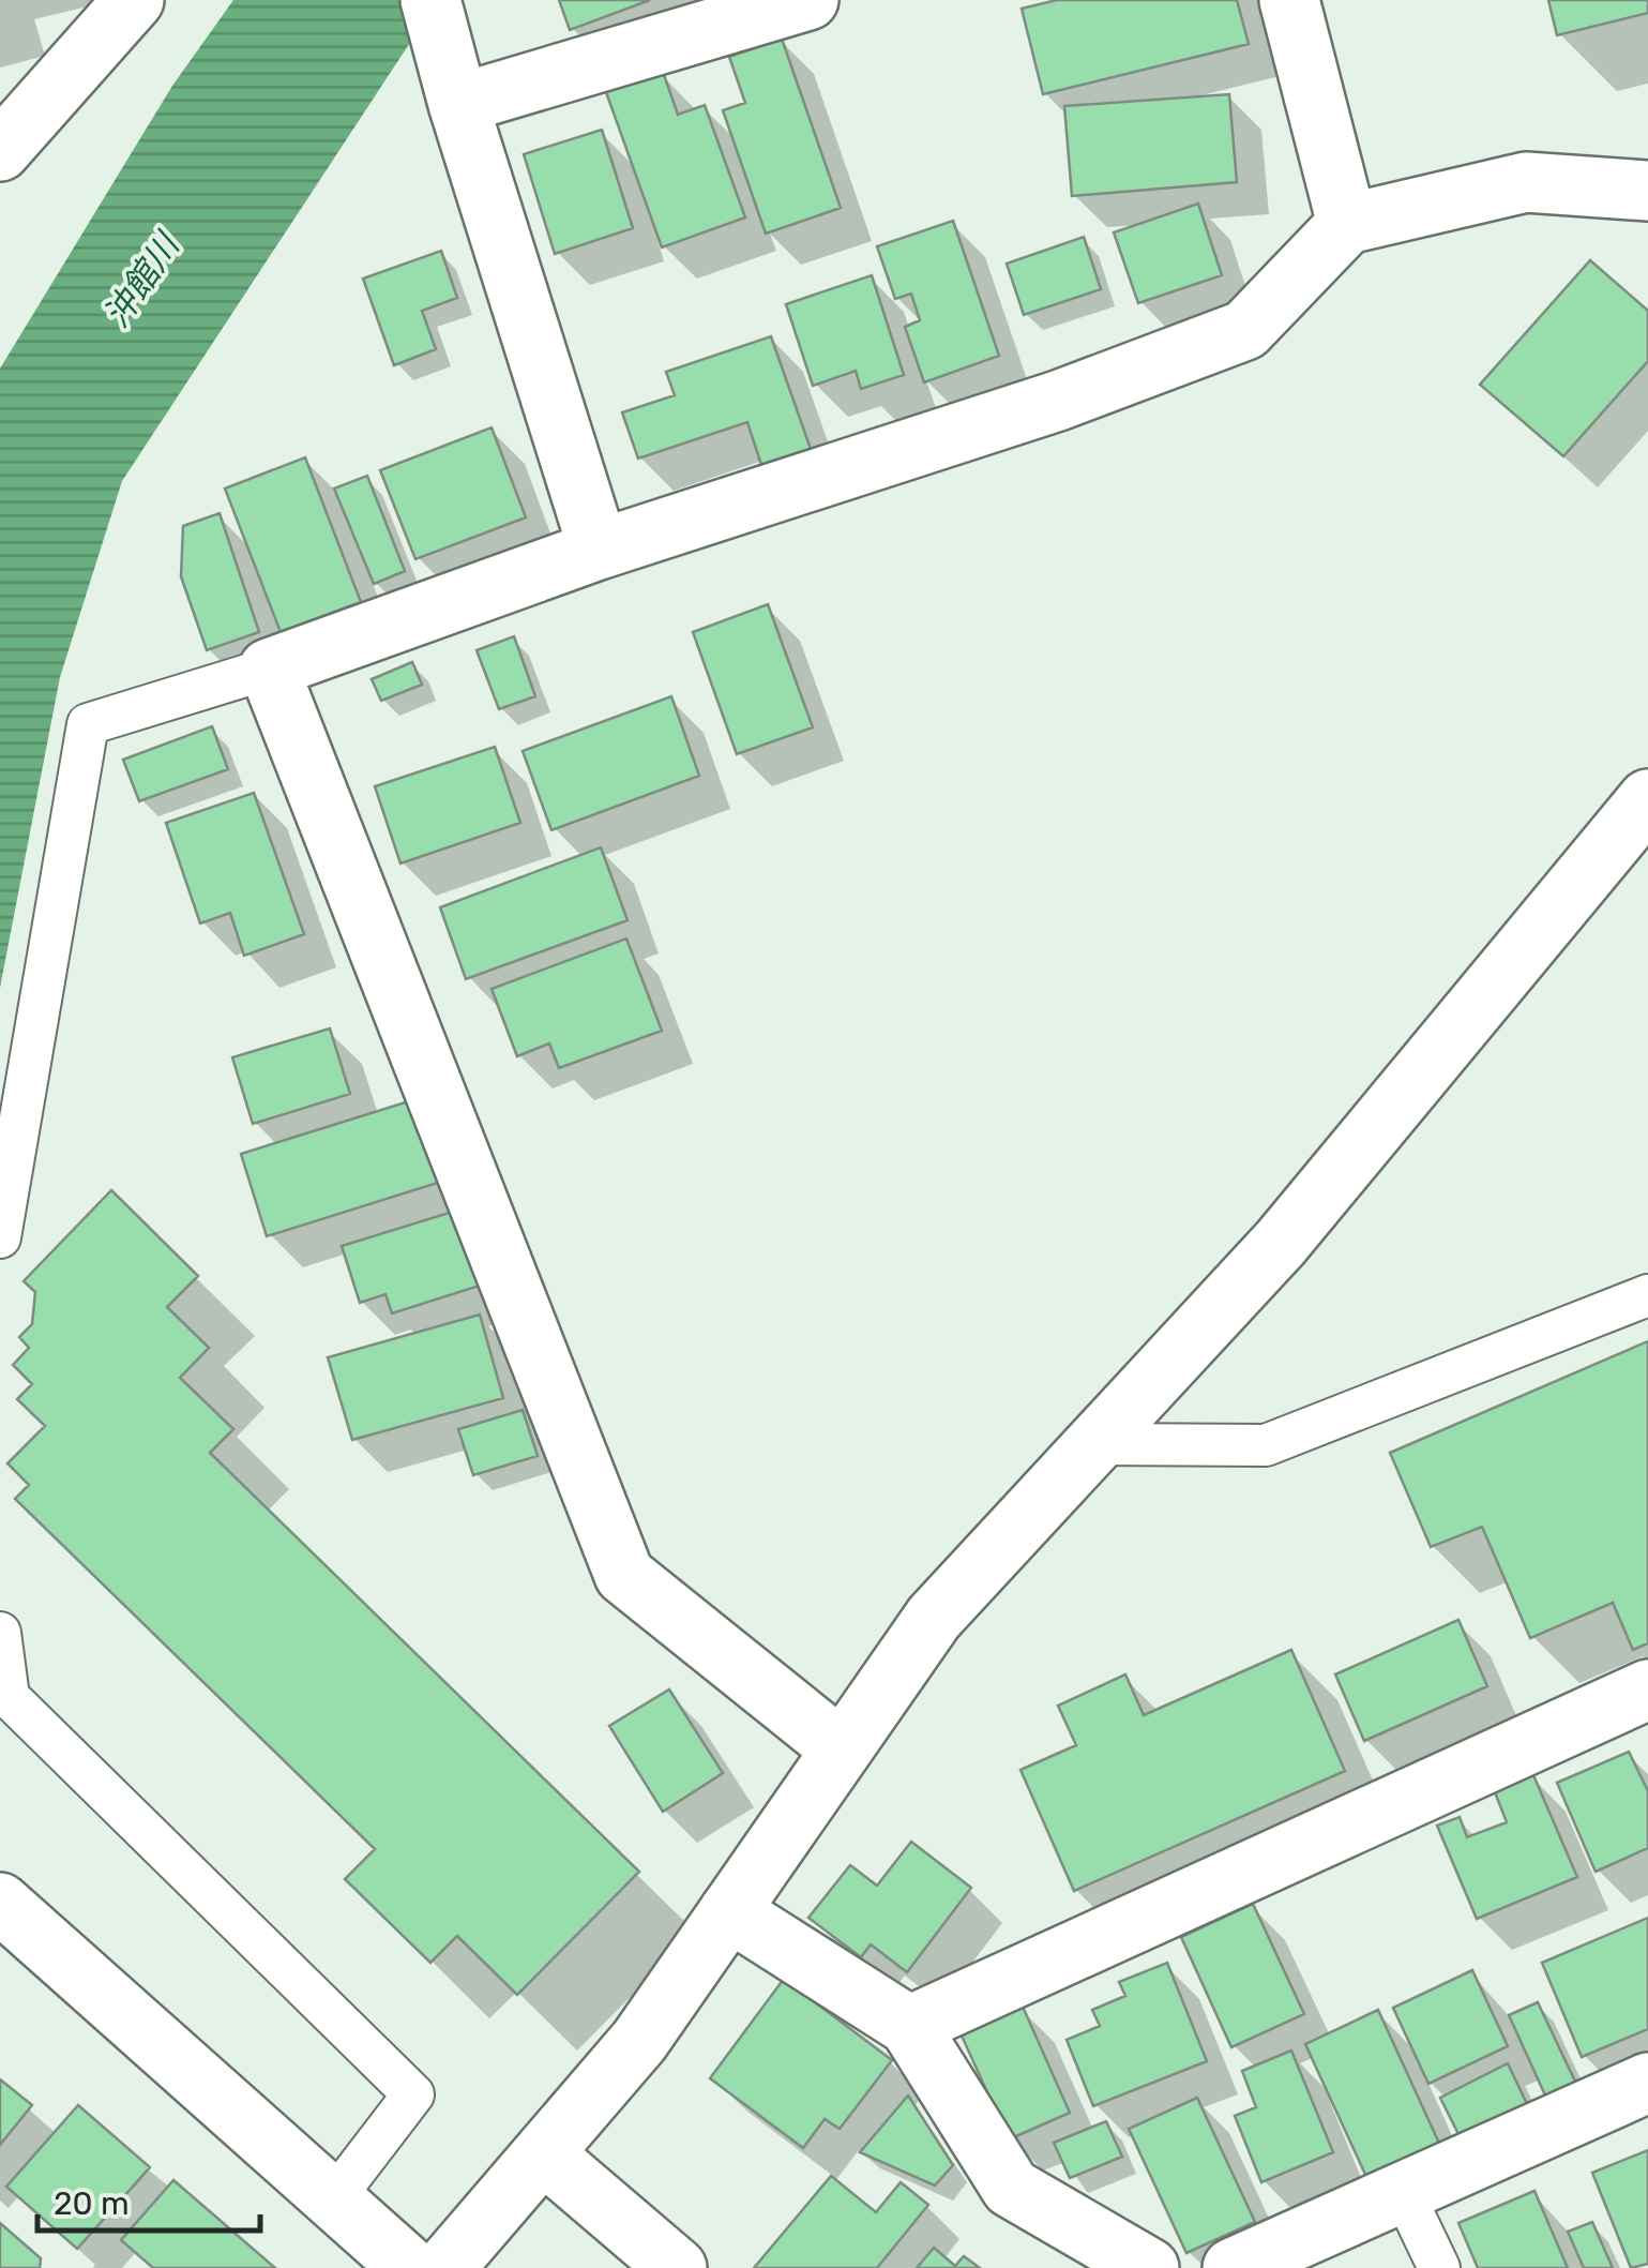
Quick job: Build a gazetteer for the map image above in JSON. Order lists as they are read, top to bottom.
{
  "water": ["沖館川"],
  "scale_bar": "20 m"
}
